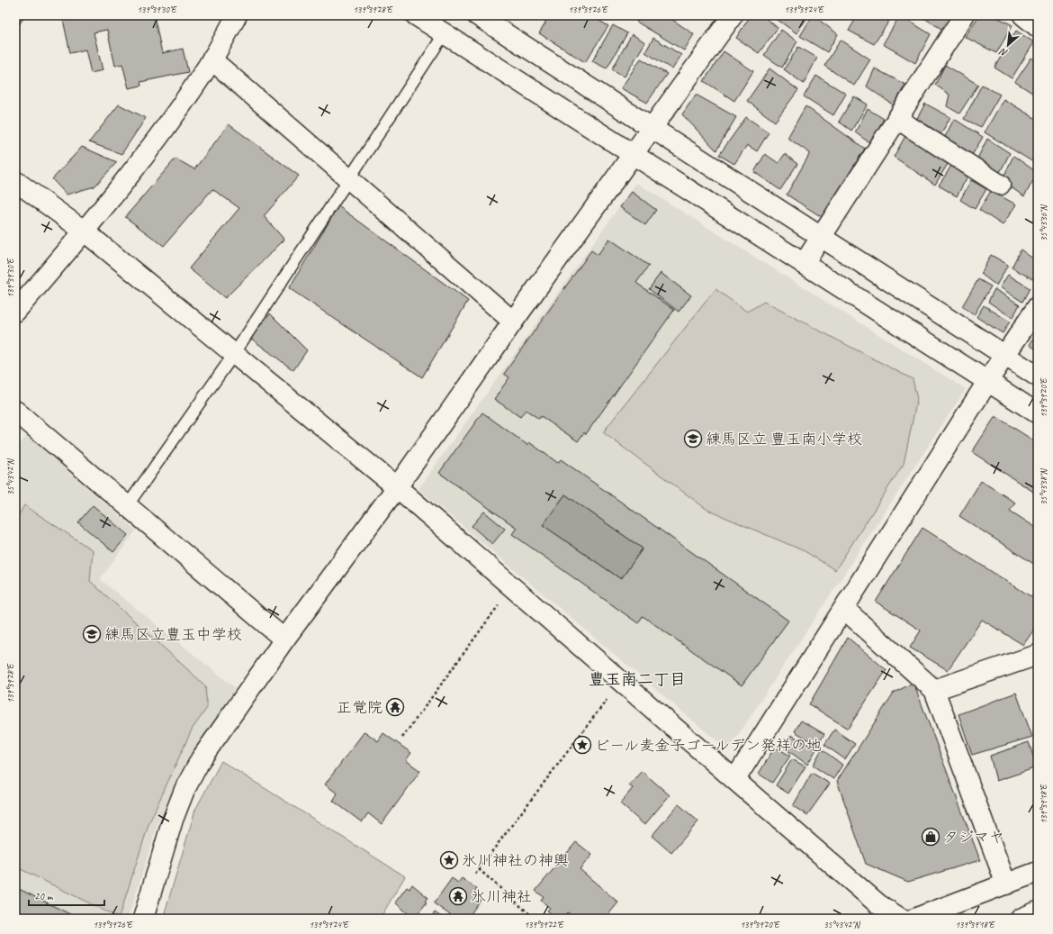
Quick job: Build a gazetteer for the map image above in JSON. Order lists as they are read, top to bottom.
{
  "districts": ["豊玉南二丁目"],
  "places": {
    "school or university": ["練馬区立 豊玉南小学校", "練馬区立豊玉中学校"],
    "temple": ["正覚院", "氷川神社"],
    "place": ["ビール麦金子ゴールデン発祥の地", "氷川神社の神輿"],
    "shop": ["タジマヤ"]
  },
  "scale_bar": "20 m",
  "north": "bottom left",
  "coordinates": [
    "139°39'30\"E",
    "139°39'28\"E",
    "139°39'26\"E",
    "139°39'24\"E",
    "35°43'36\"N",
    "139°39'20\"E",
    "35°43'42\"N",
    "35°43'38\"N",
    "139°39'18\"E",
    "139°39'22\"E"
  ]
}
